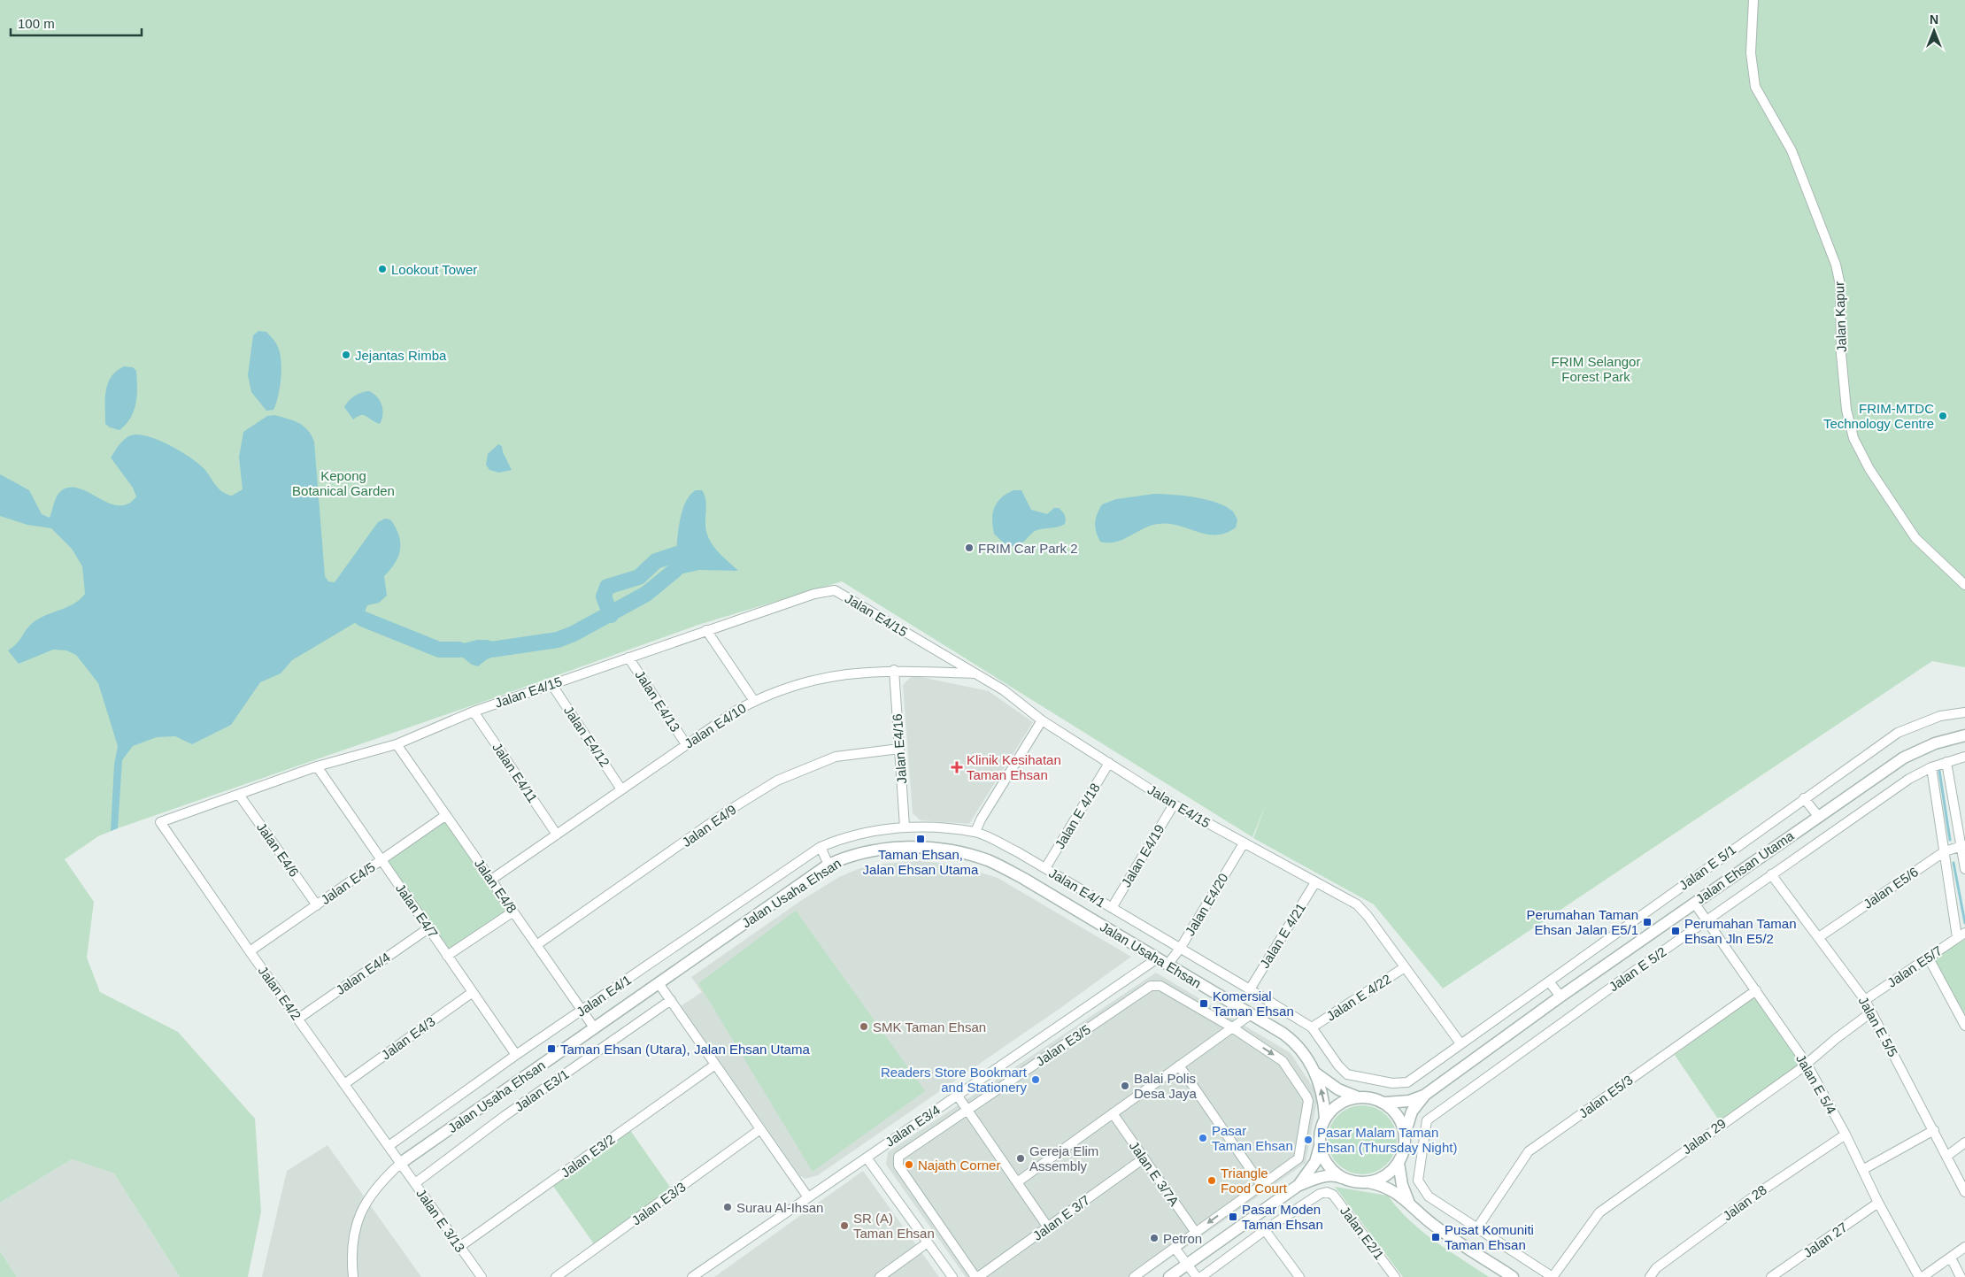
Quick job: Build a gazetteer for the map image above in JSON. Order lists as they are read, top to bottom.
{
  "streets": {
    "street": [
      "Jalan Kapur",
      "Jalan E4/15",
      "Jalan E4/13",
      "Jalan E4/10",
      "Jalan E4/12",
      "Jalan E4/16",
      "Jalan E4/11",
      "Jalan E 4/18",
      "Jalan E4/9",
      "Jalan E4/6",
      "Jalan E4/19",
      "Jalan E 5/1",
      "Jalan Ehsan Utama",
      "Jalan E4/5",
      "Jalan E4/8",
      "Jalan E4/1",
      "Jalan E5/6",
      "Jalan Usaha Ehsan",
      "Jalan E4/20",
      "Jalan E4/7",
      "Jalan E 4/21",
      "Jalan E5/7",
      "Jalan E 5/2",
      "Jalan E4/4",
      "Jalan E4/2",
      "Jalan E 4/22",
      "Jalan E 5/5",
      "Jalan E4/3",
      "Jalan E3/5",
      "Jalan E 5/4",
      "Jalan E3/1",
      "Jalan E5/3",
      "Jalan E3/4",
      "Jalan 29",
      "Jalan E3/2",
      "Jalan E 3/7A",
      "Jalan 28",
      "Jalan E3/3",
      "Jalan E 3/7",
      "Jalan E 3/13",
      "Jalan E2/1",
      "Jalan 27"
    ]
  },
  "crossings": [
    ["Jalan E4/15", "Jalan E4/13"],
    ["Jalan E4/15", "Jalan E4/10"],
    ["Jalan E4/15", "Jalan E4/12"],
    ["Jalan E4/15", "Jalan E4/11"],
    ["Jalan E4/15", "Jalan E 4/18"],
    ["Jalan E4/15", "Jalan E4/6"],
    ["Jalan E4/15", "Jalan E4/19"],
    ["Jalan E4/15", "Jalan E 5/1"],
    ["Jalan E4/15", "Jalan E4/8"],
    ["Jalan E4/15", "Jalan E4/20"],
    ["Jalan E4/15", "Jalan E4/7"],
    ["Jalan E4/15", "Jalan E 4/21"],
    ["Jalan E4/15", "Jalan E4/2"],
    ["Jalan E4/15", "Jalan E 4/22"],
    ["Jalan E4/13", "Jalan E4/10"],
    ["Jalan E4/10", "Jalan E4/12"],
    ["Jalan E4/10", "Jalan E4/16"],
    ["Jalan E4/10", "Jalan E4/11"],
    ["Jalan E4/10", "Jalan E4/8"],
    ["Jalan E4/16", "Jalan E4/9"],
    ["Jalan E4/16", "Jalan E4/1"],
    ["Jalan E 4/18", "Jalan E4/1"],
    ["Jalan E4/9", "Jalan E4/8"],
    ["Jalan E4/6", "Jalan E4/5"],
    ["Jalan E4/19", "Jalan E4/1"],
    ["Jalan E 5/1", "Jalan E4/1"],
    ["Jalan E 5/1", "Jalan E 4/22"],
    ["Jalan Ehsan Utama", "Jalan Usaha Ehsan"],
    ["Jalan Ehsan Utama", "Jalan E 5/4"],
    ["Jalan E4/5", "Jalan E4/8"],
    ["Jalan E4/5", "Jalan E4/7"],
    ["Jalan E4/5", "Jalan E4/2"],
    ["Jalan E4/8", "Jalan E4/1"],
    ["Jalan E4/8", "Jalan Usaha Ehsan"],
    ["Jalan E4/1", "Jalan E4/20"],
    ["Jalan E4/1", "Jalan E4/7"],
    ["Jalan E4/1", "Jalan E 4/21"],
    ["Jalan E4/1", "Jalan E4/2"],
    ["Jalan E4/1", "Jalan E 4/22"],
    ["Jalan E5/6", "Jalan E 5/5"],
    ["Jalan Usaha Ehsan", "Jalan E4/20"],
    ["Jalan Usaha Ehsan", "Jalan E4/2"],
    ["Jalan Usaha Ehsan", "Jalan E3/4"],
    ["Jalan Usaha Ehsan", "Jalan E 3/13"],
    ["Jalan E4/7", "Jalan E4/4"],
    ["Jalan E4/7", "Jalan E4/3"],
    ["Jalan E5/7", "Jalan E 5/5"],
    ["Jalan E 5/2", "Jalan E 5/5"],
    ["Jalan E 5/2", "Jalan E 5/4"],
    ["Jalan E 5/2", "Jalan E5/3"],
    ["Jalan E4/4", "Jalan E4/2"],
    ["Jalan E4/2", "Jalan E4/3"],
    ["Jalan E4/2", "Jalan E 3/13"],
    ["Jalan E 5/5", "Jalan 29"],
    ["Jalan E3/5", "Jalan E 3/7A"],
    ["Jalan E3/5", "Jalan E 3/7"],
    ["Jalan E 5/4", "Jalan E5/3"],
    ["Jalan E 5/4", "Jalan 29"],
    ["Jalan E 5/4", "Jalan 28"],
    ["Jalan E 5/4", "Jalan 27"],
    ["Jalan E3/1", "Jalan E 3/13"],
    ["Jalan E3/2", "Jalan E 3/13"],
    ["Jalan E 3/7A", "Jalan E 3/7"]
  ],
  "parks": ["FRIM Selangor Forest Park", "Kepong Botanical Garden"],
  "places": {
    "other": [
      "Lookout Tower",
      "Jejantas Rimba",
      "FRIM-MTDC Technology Centre",
      "FRIM Car Park 2",
      "SMK Taman Ehsan",
      "Readers Store Bookmart and Stationery",
      "Balai Polis Desa Jaya",
      "Pasar Taman Ehsan",
      "Pasar Malam Taman Ehsan (Thursday Night)",
      "Gereja Elim Assembly",
      "Najath Corner",
      "Triangle Food Court",
      "Surau Al-Ihsan",
      "SR (A) Taman Ehsan",
      "Petron"
    ],
    "health": ["Klinik Kesihatan Taman Ehsan"],
    "transit": [
      "Taman Ehsan, Jalan Ehsan Utama",
      "Perumahan Taman Ehsan Jalan E5/1",
      "Perumahan Taman Ehsan Jln E5/2",
      "Komersial Taman Ehsan",
      "Taman Ehsan (Utara), Jalan Ehsan Utama",
      "Pasar Moden Taman Ehsan",
      "Pusat Komuniti Taman Ehsan"
    ]
  },
  "scale_bar": "100 m",
  "north": "top"
}
